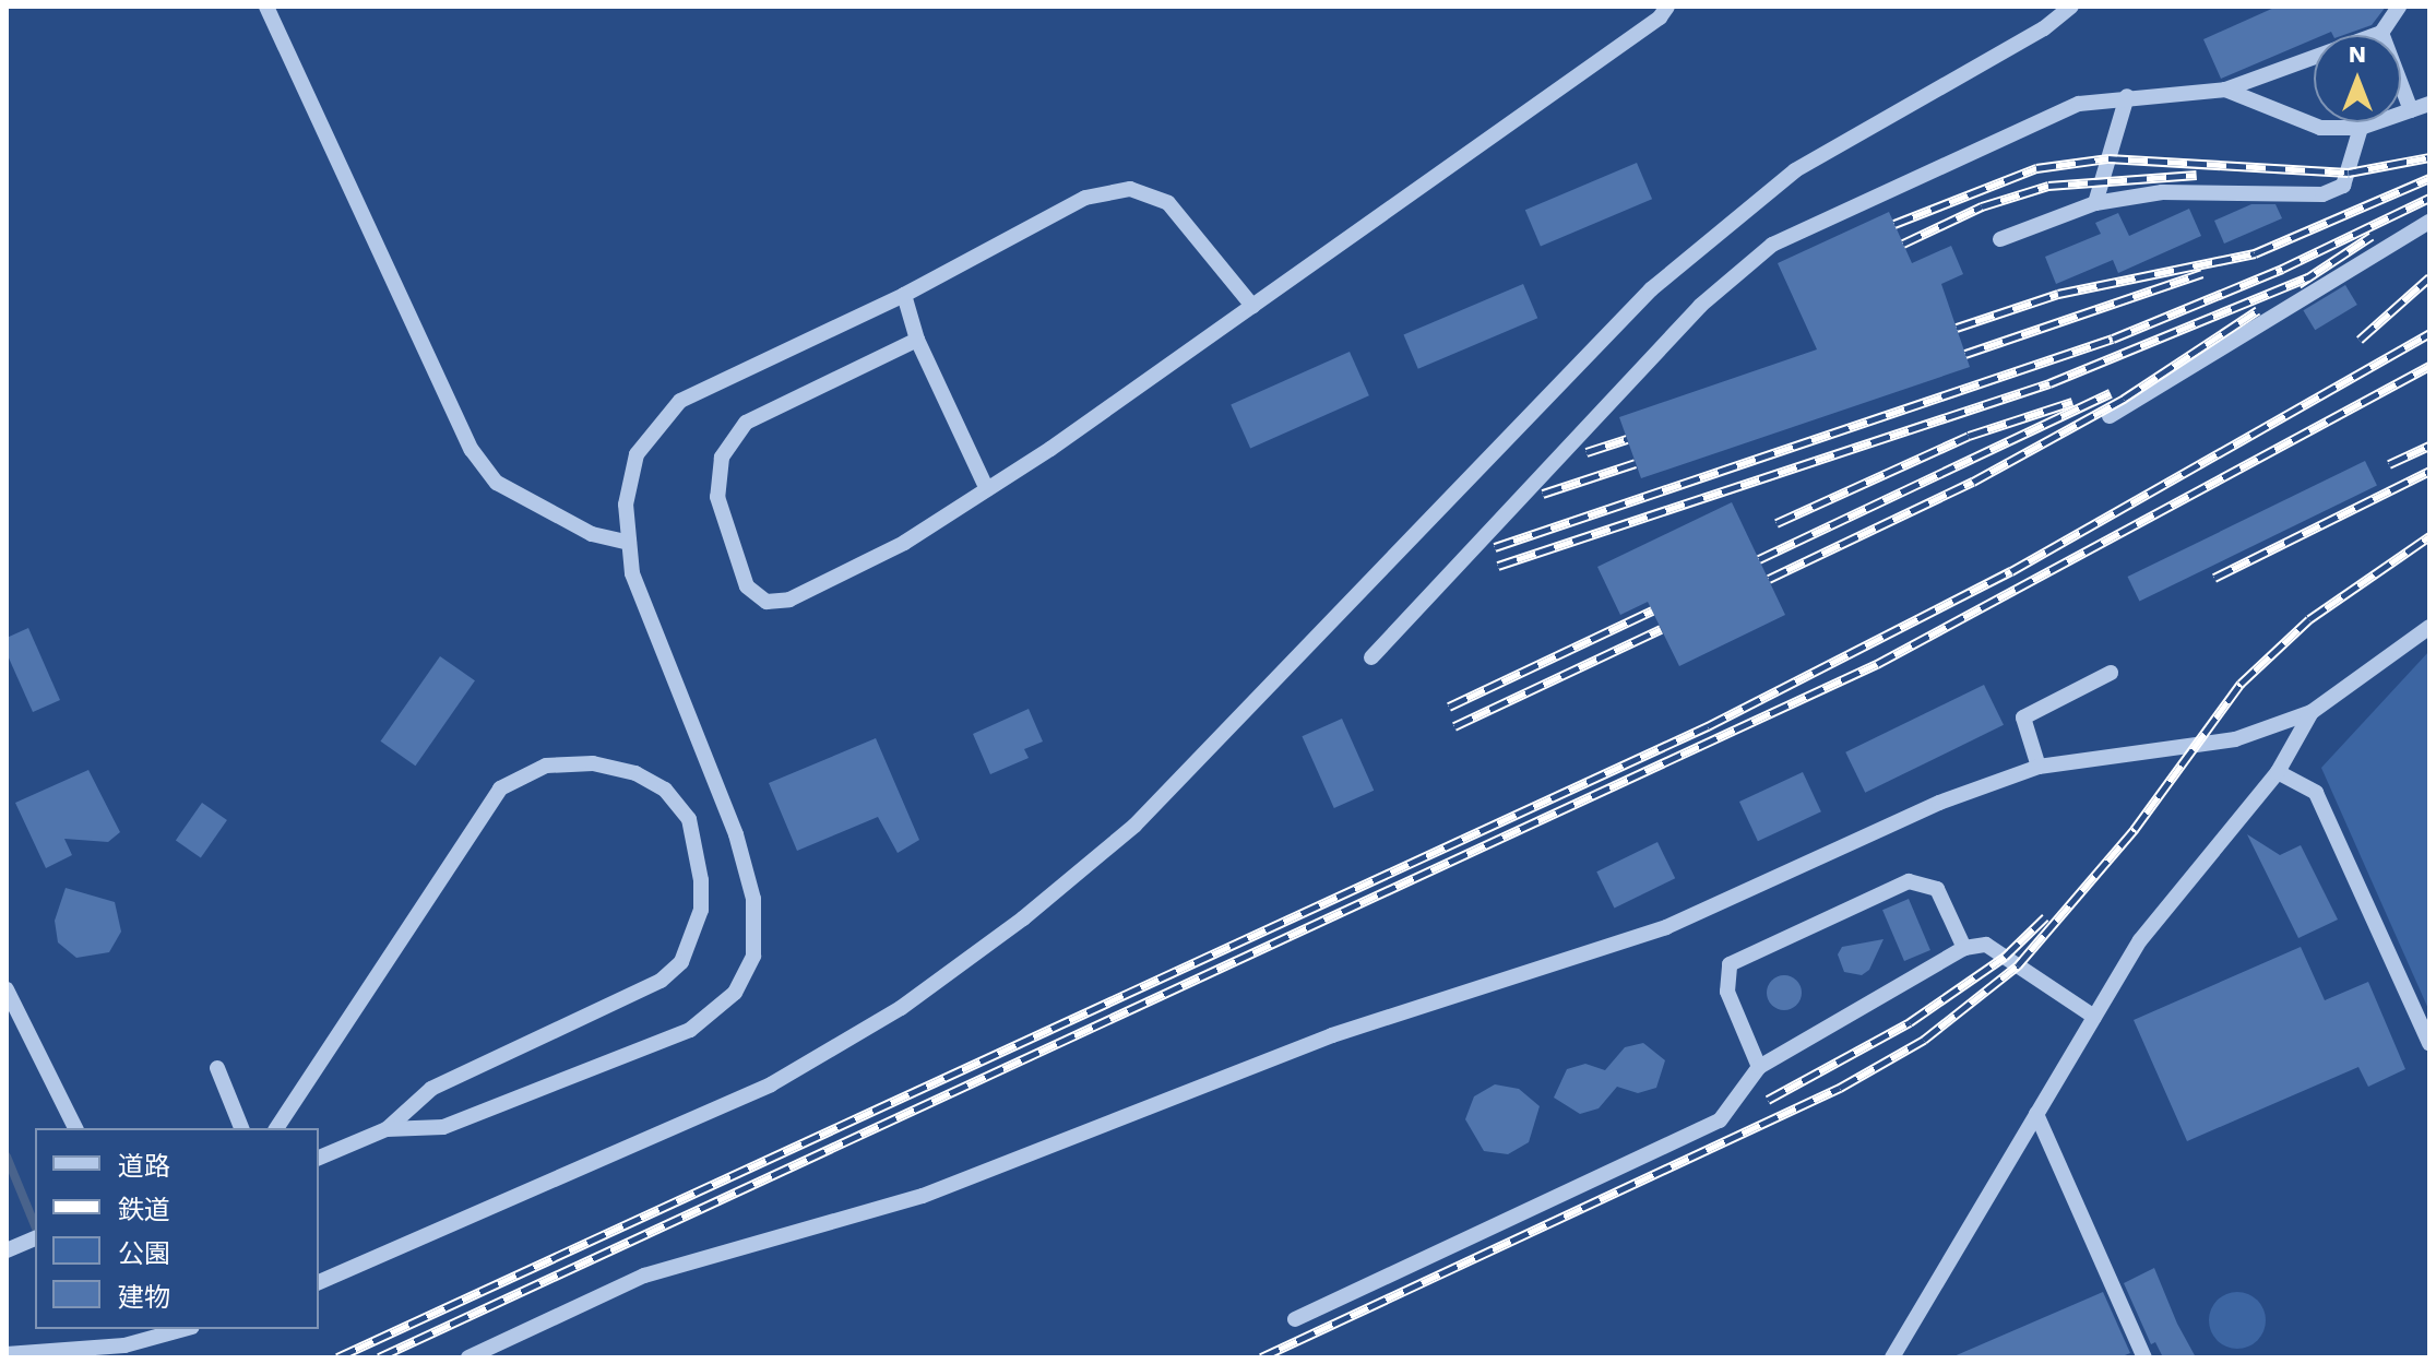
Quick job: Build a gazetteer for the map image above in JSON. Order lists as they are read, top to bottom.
{
  "legend": [
    "道路",
    "鉄道",
    "公園",
    "建物"
  ],
  "north": "top"
}
